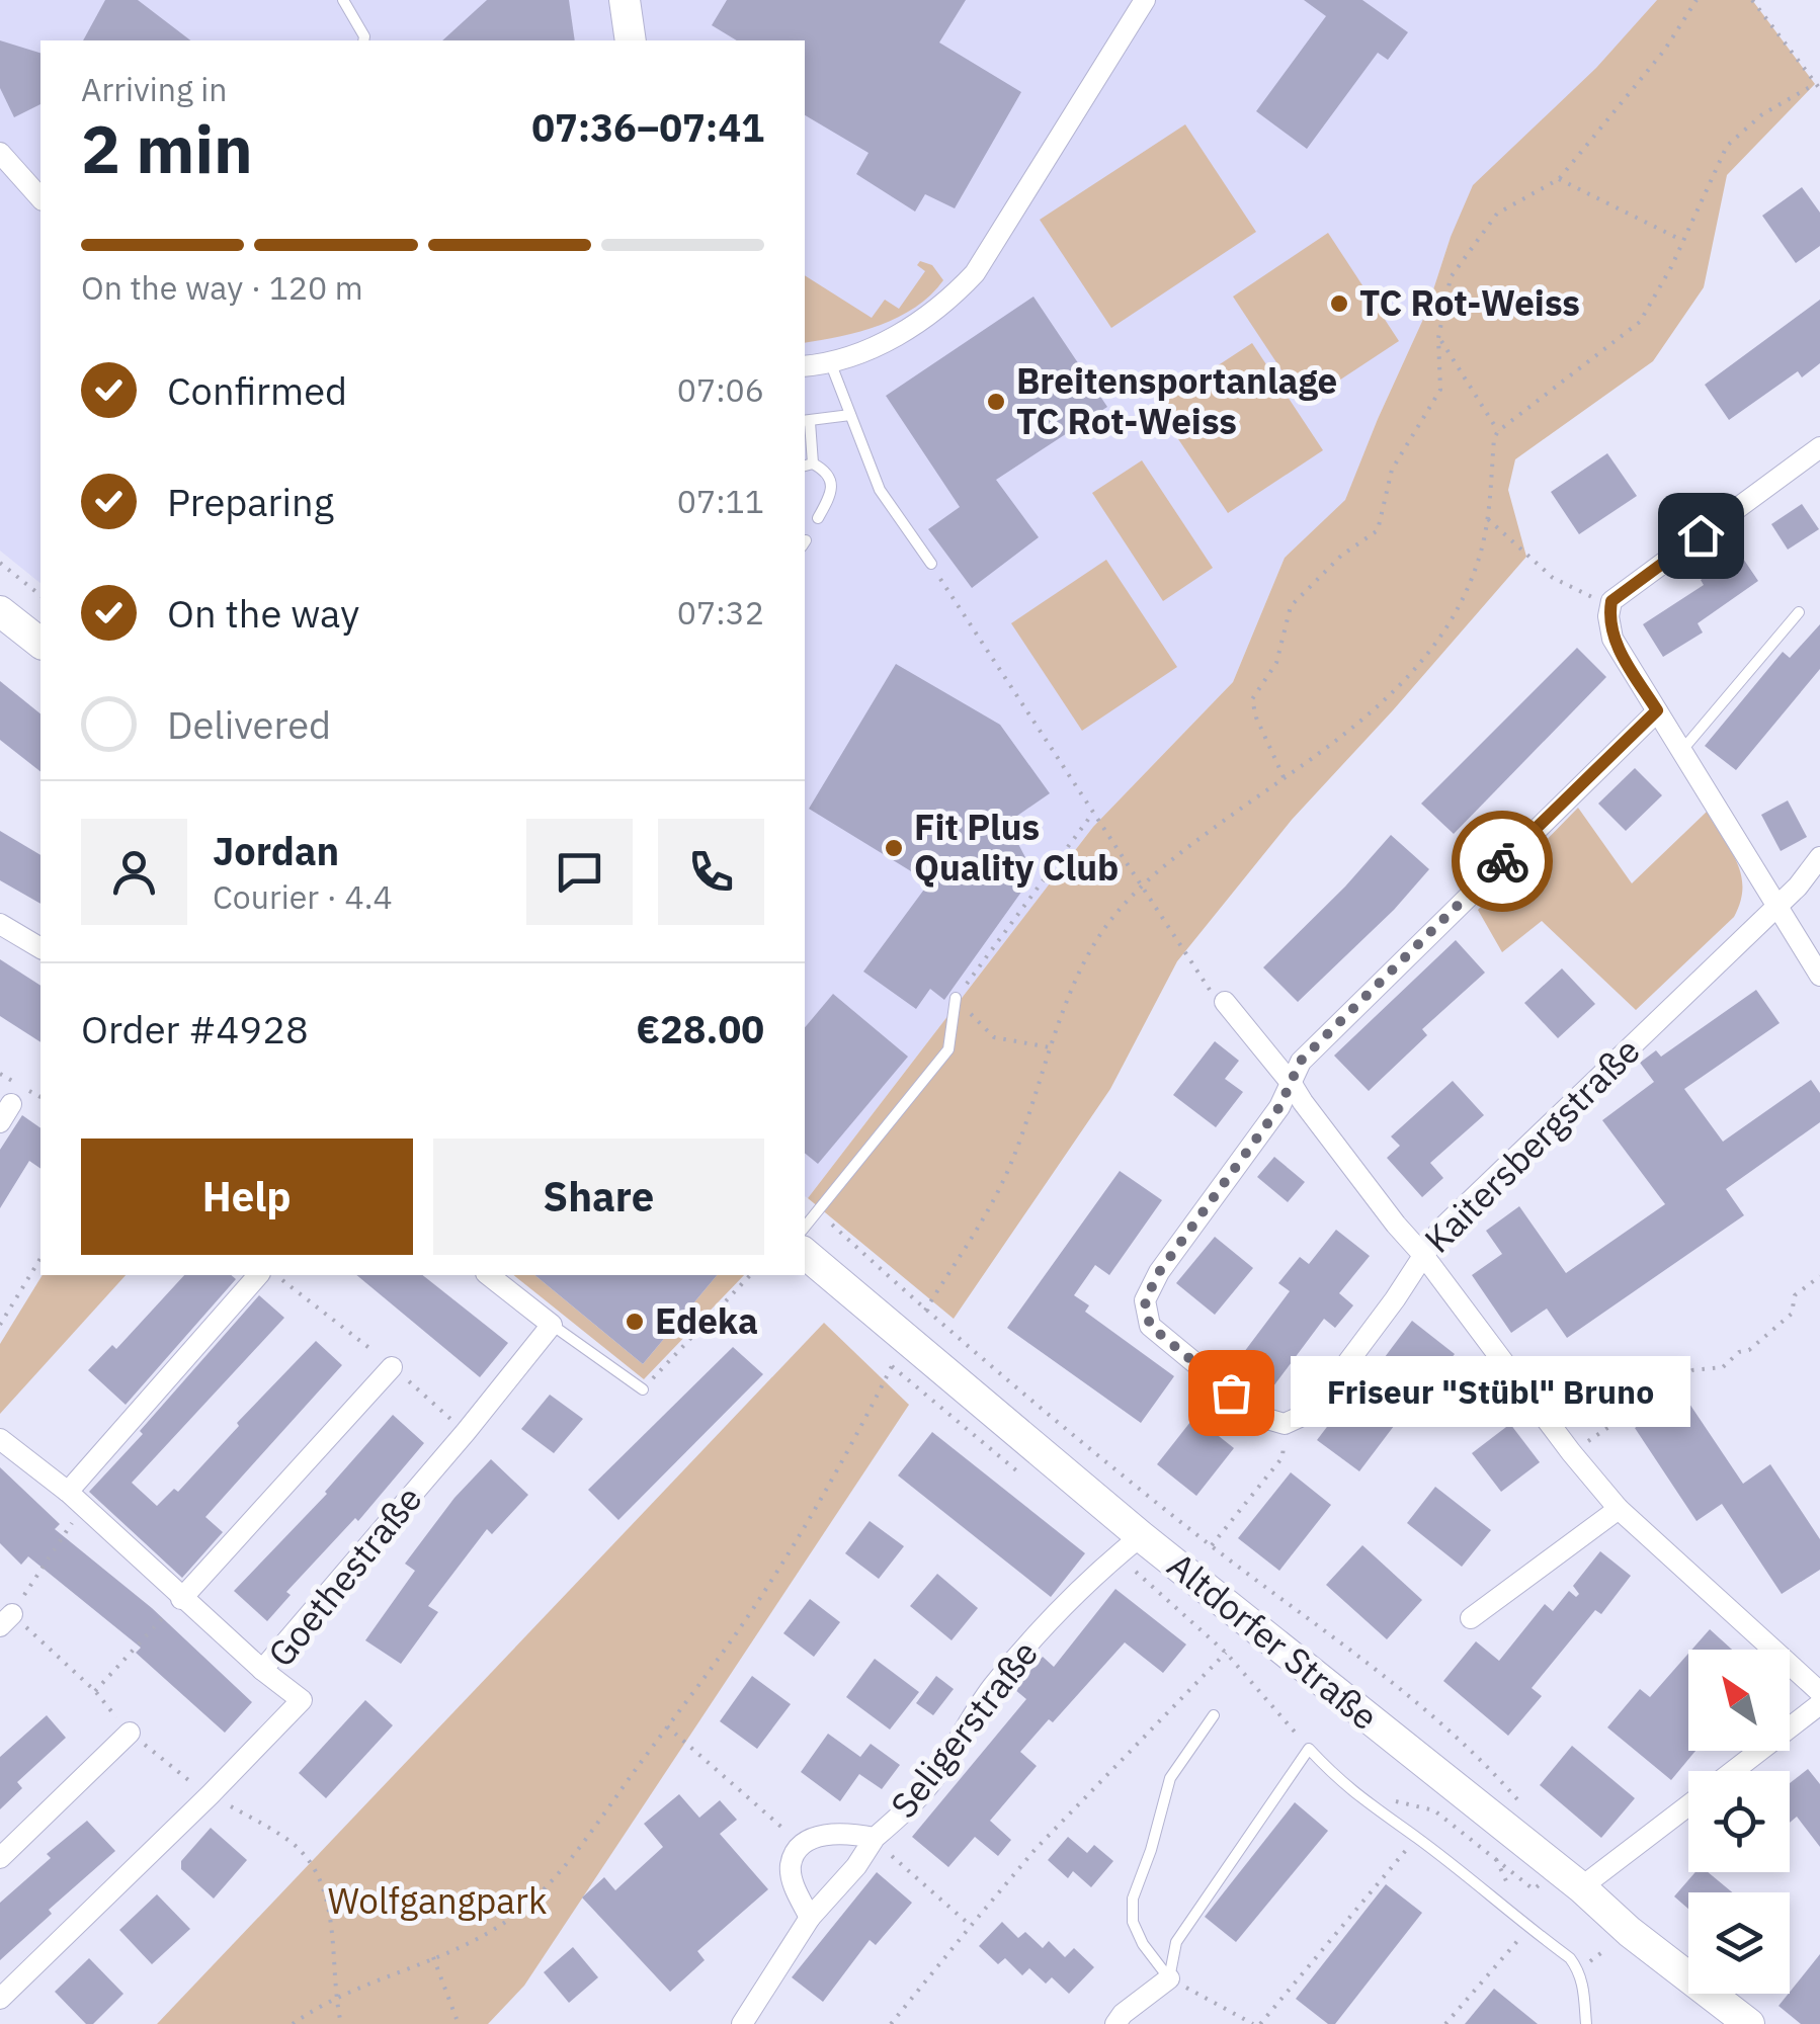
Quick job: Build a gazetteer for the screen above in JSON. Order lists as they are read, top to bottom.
{
  "streets": {
    "main road": ["Altdorfer Straße"],
    "street": ["Kaitersbergstraße", "Goethestraße", "Seligerstraße"]
  },
  "crossings": [
    ["Altdorfer Straße", "Seligerstraße"]
  ],
  "parks": ["Wolfgangpark"],
  "places": [
    "TC Rot-Weiss",
    "Breitensportanlage TC Rot-Weiss",
    "Fit Plus Quality Club",
    "Edeka",
    "Friseur \"Stübl\" Bruno"
  ],
  "north": "top left",
  "page": {
    "heading": ["2 min", "Arriving in", "07:36–07:41"],
    "panel": [
      "Jordan",
      "Courier · 4.4",
      "Order #4928",
      "€28.00"
    ],
    "bar": "On the way · 120 m",
    "list": [
      ["Confirmed", "07:06"],
      ["Preparing", "07:11"],
      ["On the way", "07:32"],
      "Delivered"
    ],
    "buttons": ["Help", "Share"],
    "bubble": "Friseur \"Stübl\" Bruno"
  }
}
